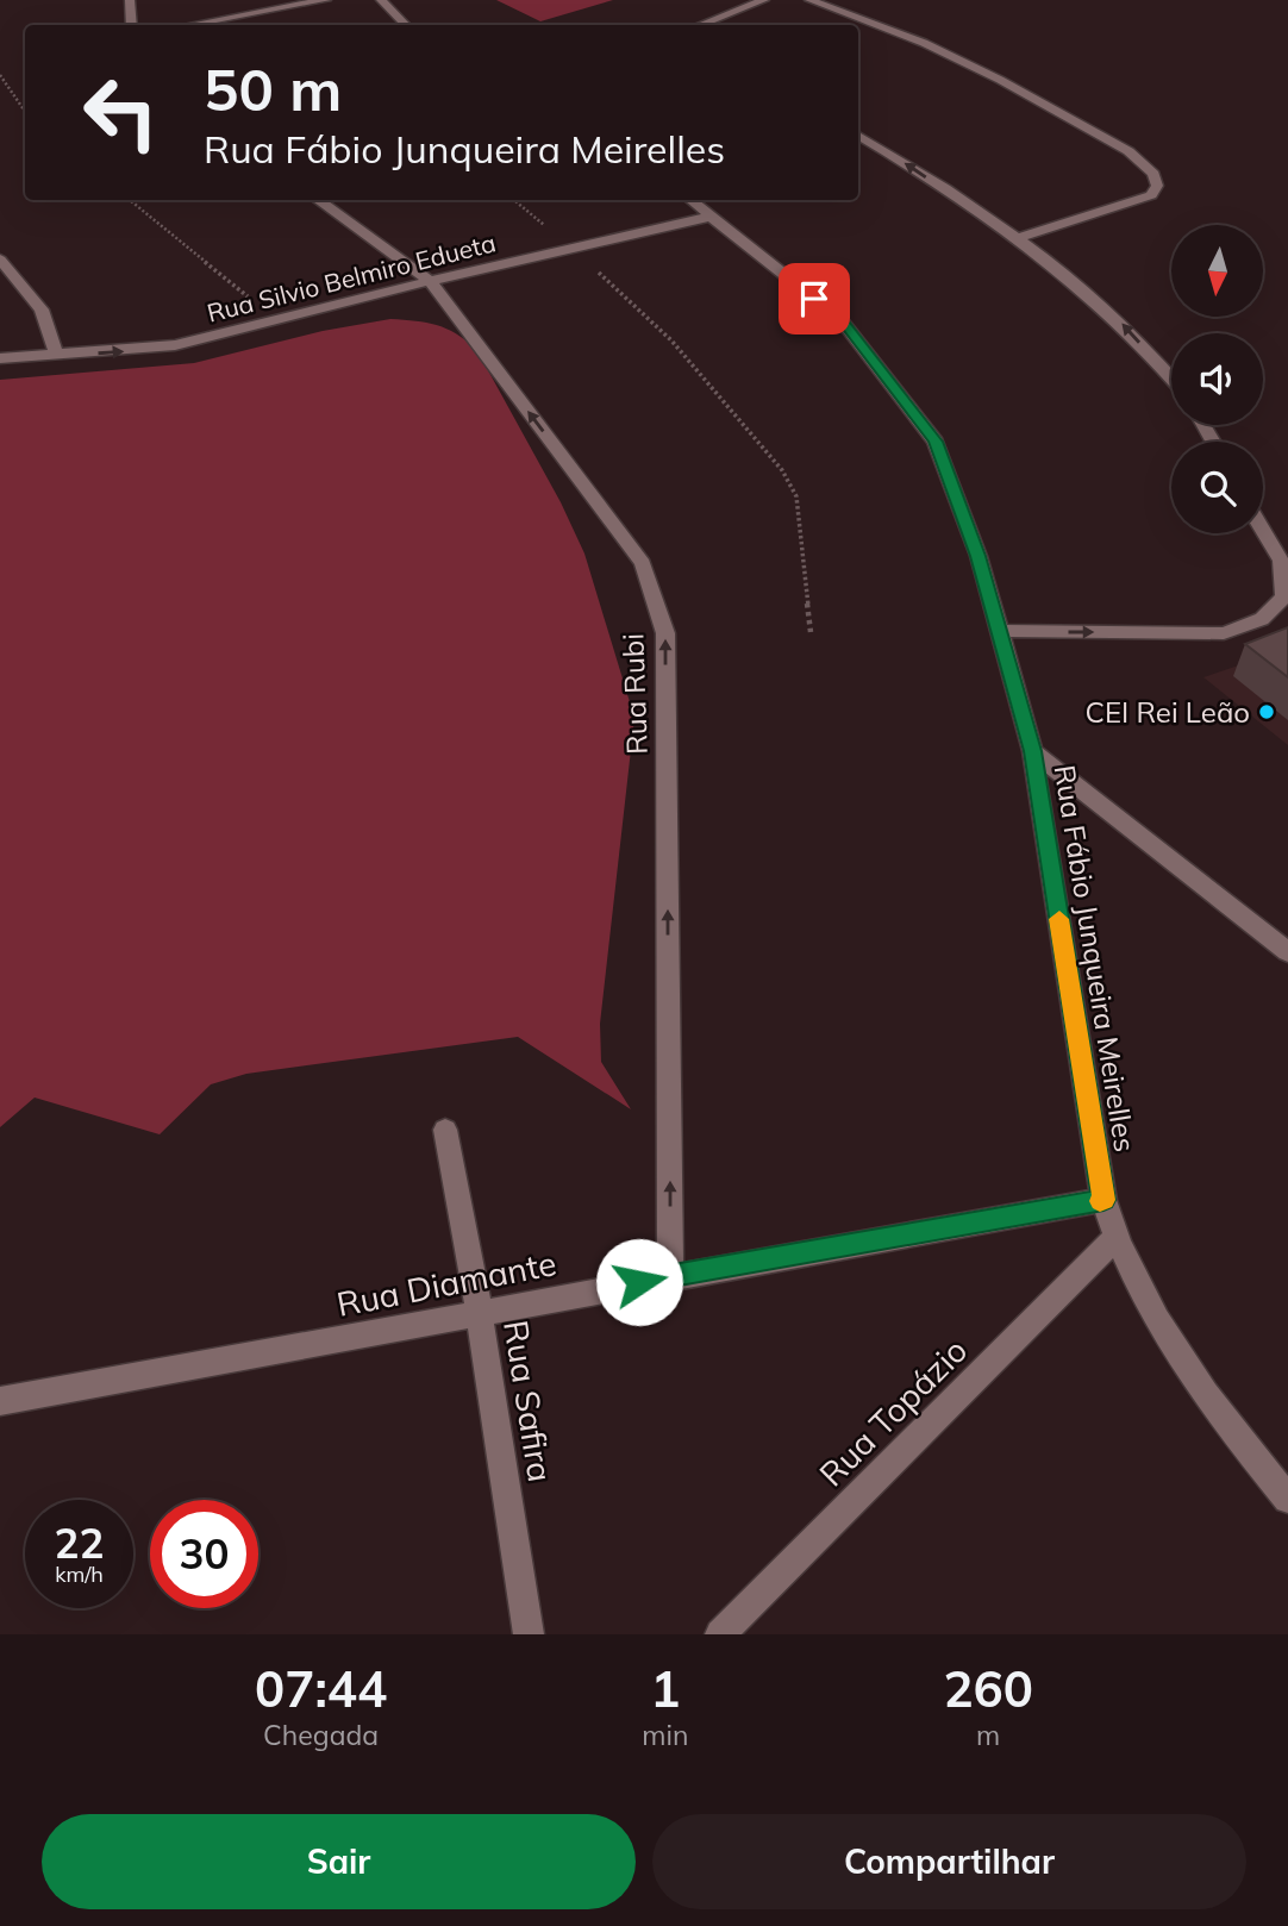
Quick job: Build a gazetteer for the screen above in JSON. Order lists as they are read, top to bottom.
{
  "streets": {
    "street": [
      "Rua Silvio Belmiro Edueta",
      "Rua Rubi",
      "Rua Fábio Junqueira Meirelles",
      "Rua Diamante",
      "Rua Safira",
      "Rua Topázio"
    ]
  },
  "crossings": [
    ["Rua Silvio Belmiro Edueta", "Rua Rubi"],
    ["Rua Silvio Belmiro Edueta", "Rua Fábio Junqueira Meirelles"],
    ["Rua Rubi", "Rua Diamante"],
    ["Rua Fábio Junqueira Meirelles", "Rua Diamante"],
    ["Rua Fábio Junqueira Meirelles", "Rua Topázio"],
    ["Rua Diamante", "Rua Safira"]
  ],
  "one_way": ["Rua Rubi"],
  "places": ["CEI Rei Leão"],
  "north": "bottom",
  "page": {
    "turn": ["50 m", "Rua Fábio Junqueira Meirelles"],
    "speed": "22 km/h",
    "limit": "30",
    "eta": [
      "07:44",
      "Chegada",
      "1",
      "min",
      "260",
      "m"
    ],
    "buttons": ["Sair", "Compartilhar"]
  }
}
